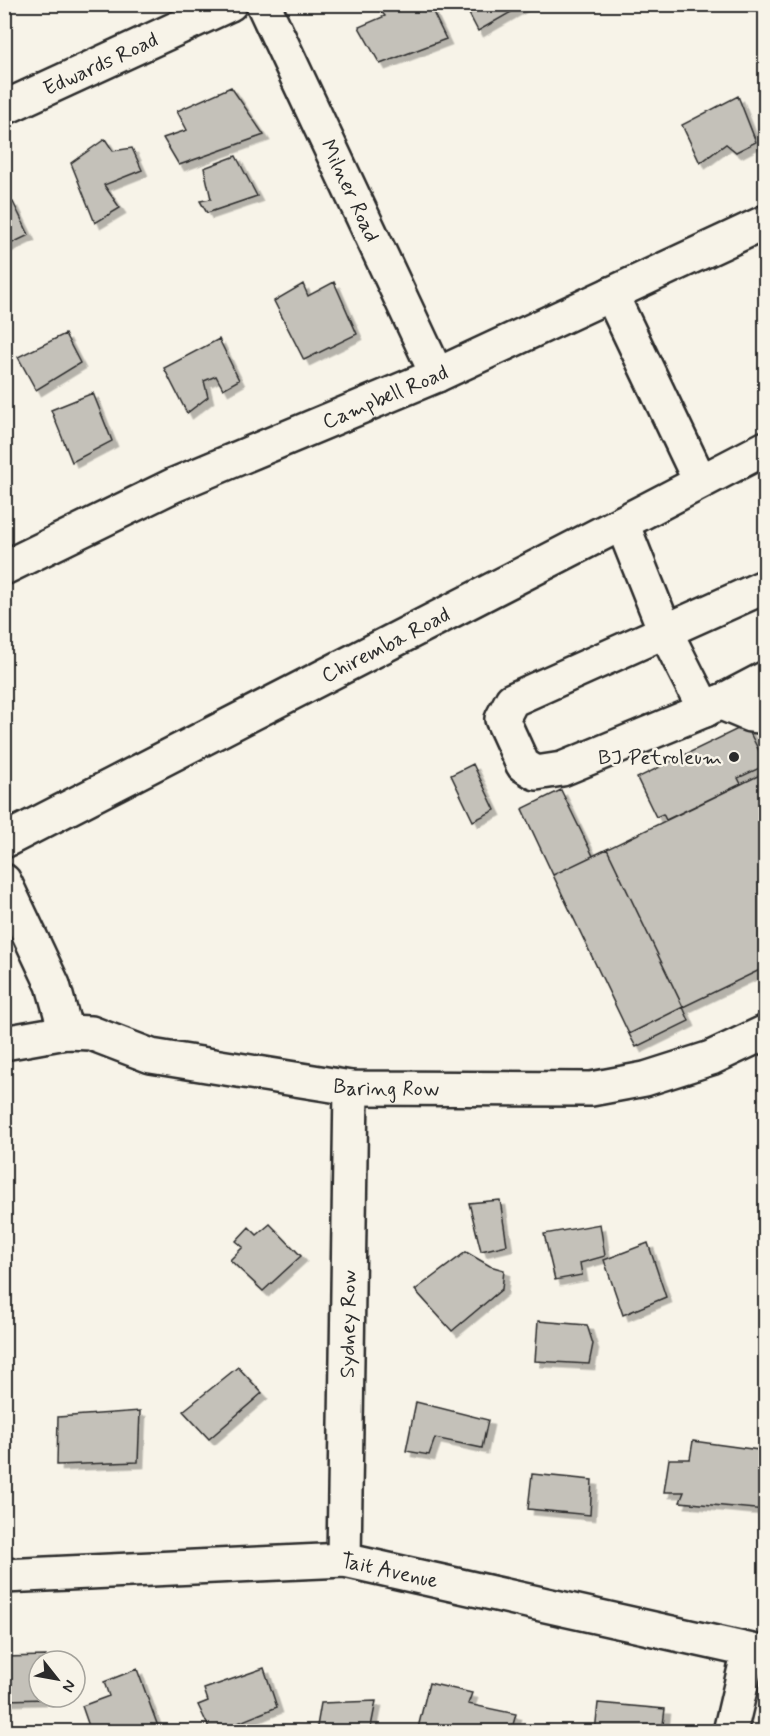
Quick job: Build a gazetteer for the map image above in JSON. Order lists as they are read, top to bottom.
{
  "streets": {
    "street": [
      "Edwards Road",
      "Milner Road",
      "Campbell Road",
      "Chiremba Road",
      "Baring Row",
      "Sydney Row",
      "Tait Avenue"
    ]
  },
  "crossings": [
    ["Milner Road", "Campbell Road"],
    ["Baring Row", "Sydney Row"],
    ["Sydney Row", "Tait Avenue"]
  ],
  "places": ["BJ Petroleum"],
  "north": "bottom right"
}
